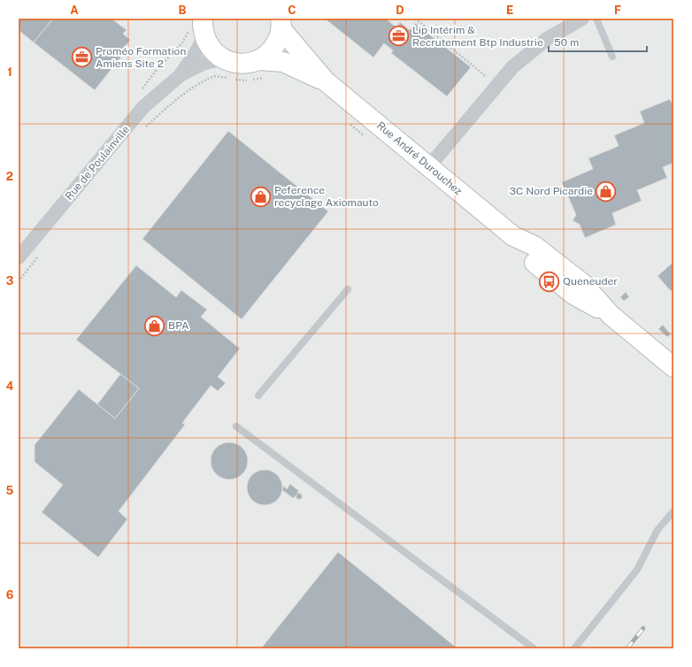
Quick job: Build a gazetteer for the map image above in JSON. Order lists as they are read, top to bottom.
{
  "streets": {
    "main road": ["Rue André Durouchez"],
    "street": ["Rue de Poulainville"]
  },
  "crossings": [
    ["Rue André Durouchez", "Rue de Poulainville"]
  ],
  "places": {
    "office": ["Lip Intérim & Recrutement Btp Industrie", "Proméo Formation Amiens Site 2"],
    "shop": ["3C Nord Picardie", "Peference recyclage Axiomauto", "BPA"],
    "bus stop": ["Queneuder"]
  },
  "scale_bar": "50 m",
  "grid": {
    "columns": [
      "A",
      "B",
      "C",
      "D",
      "E",
      "F"
    ],
    "rows": [
      "1",
      "2",
      "3",
      "4",
      "5",
      "6"
    ]
  }
}
